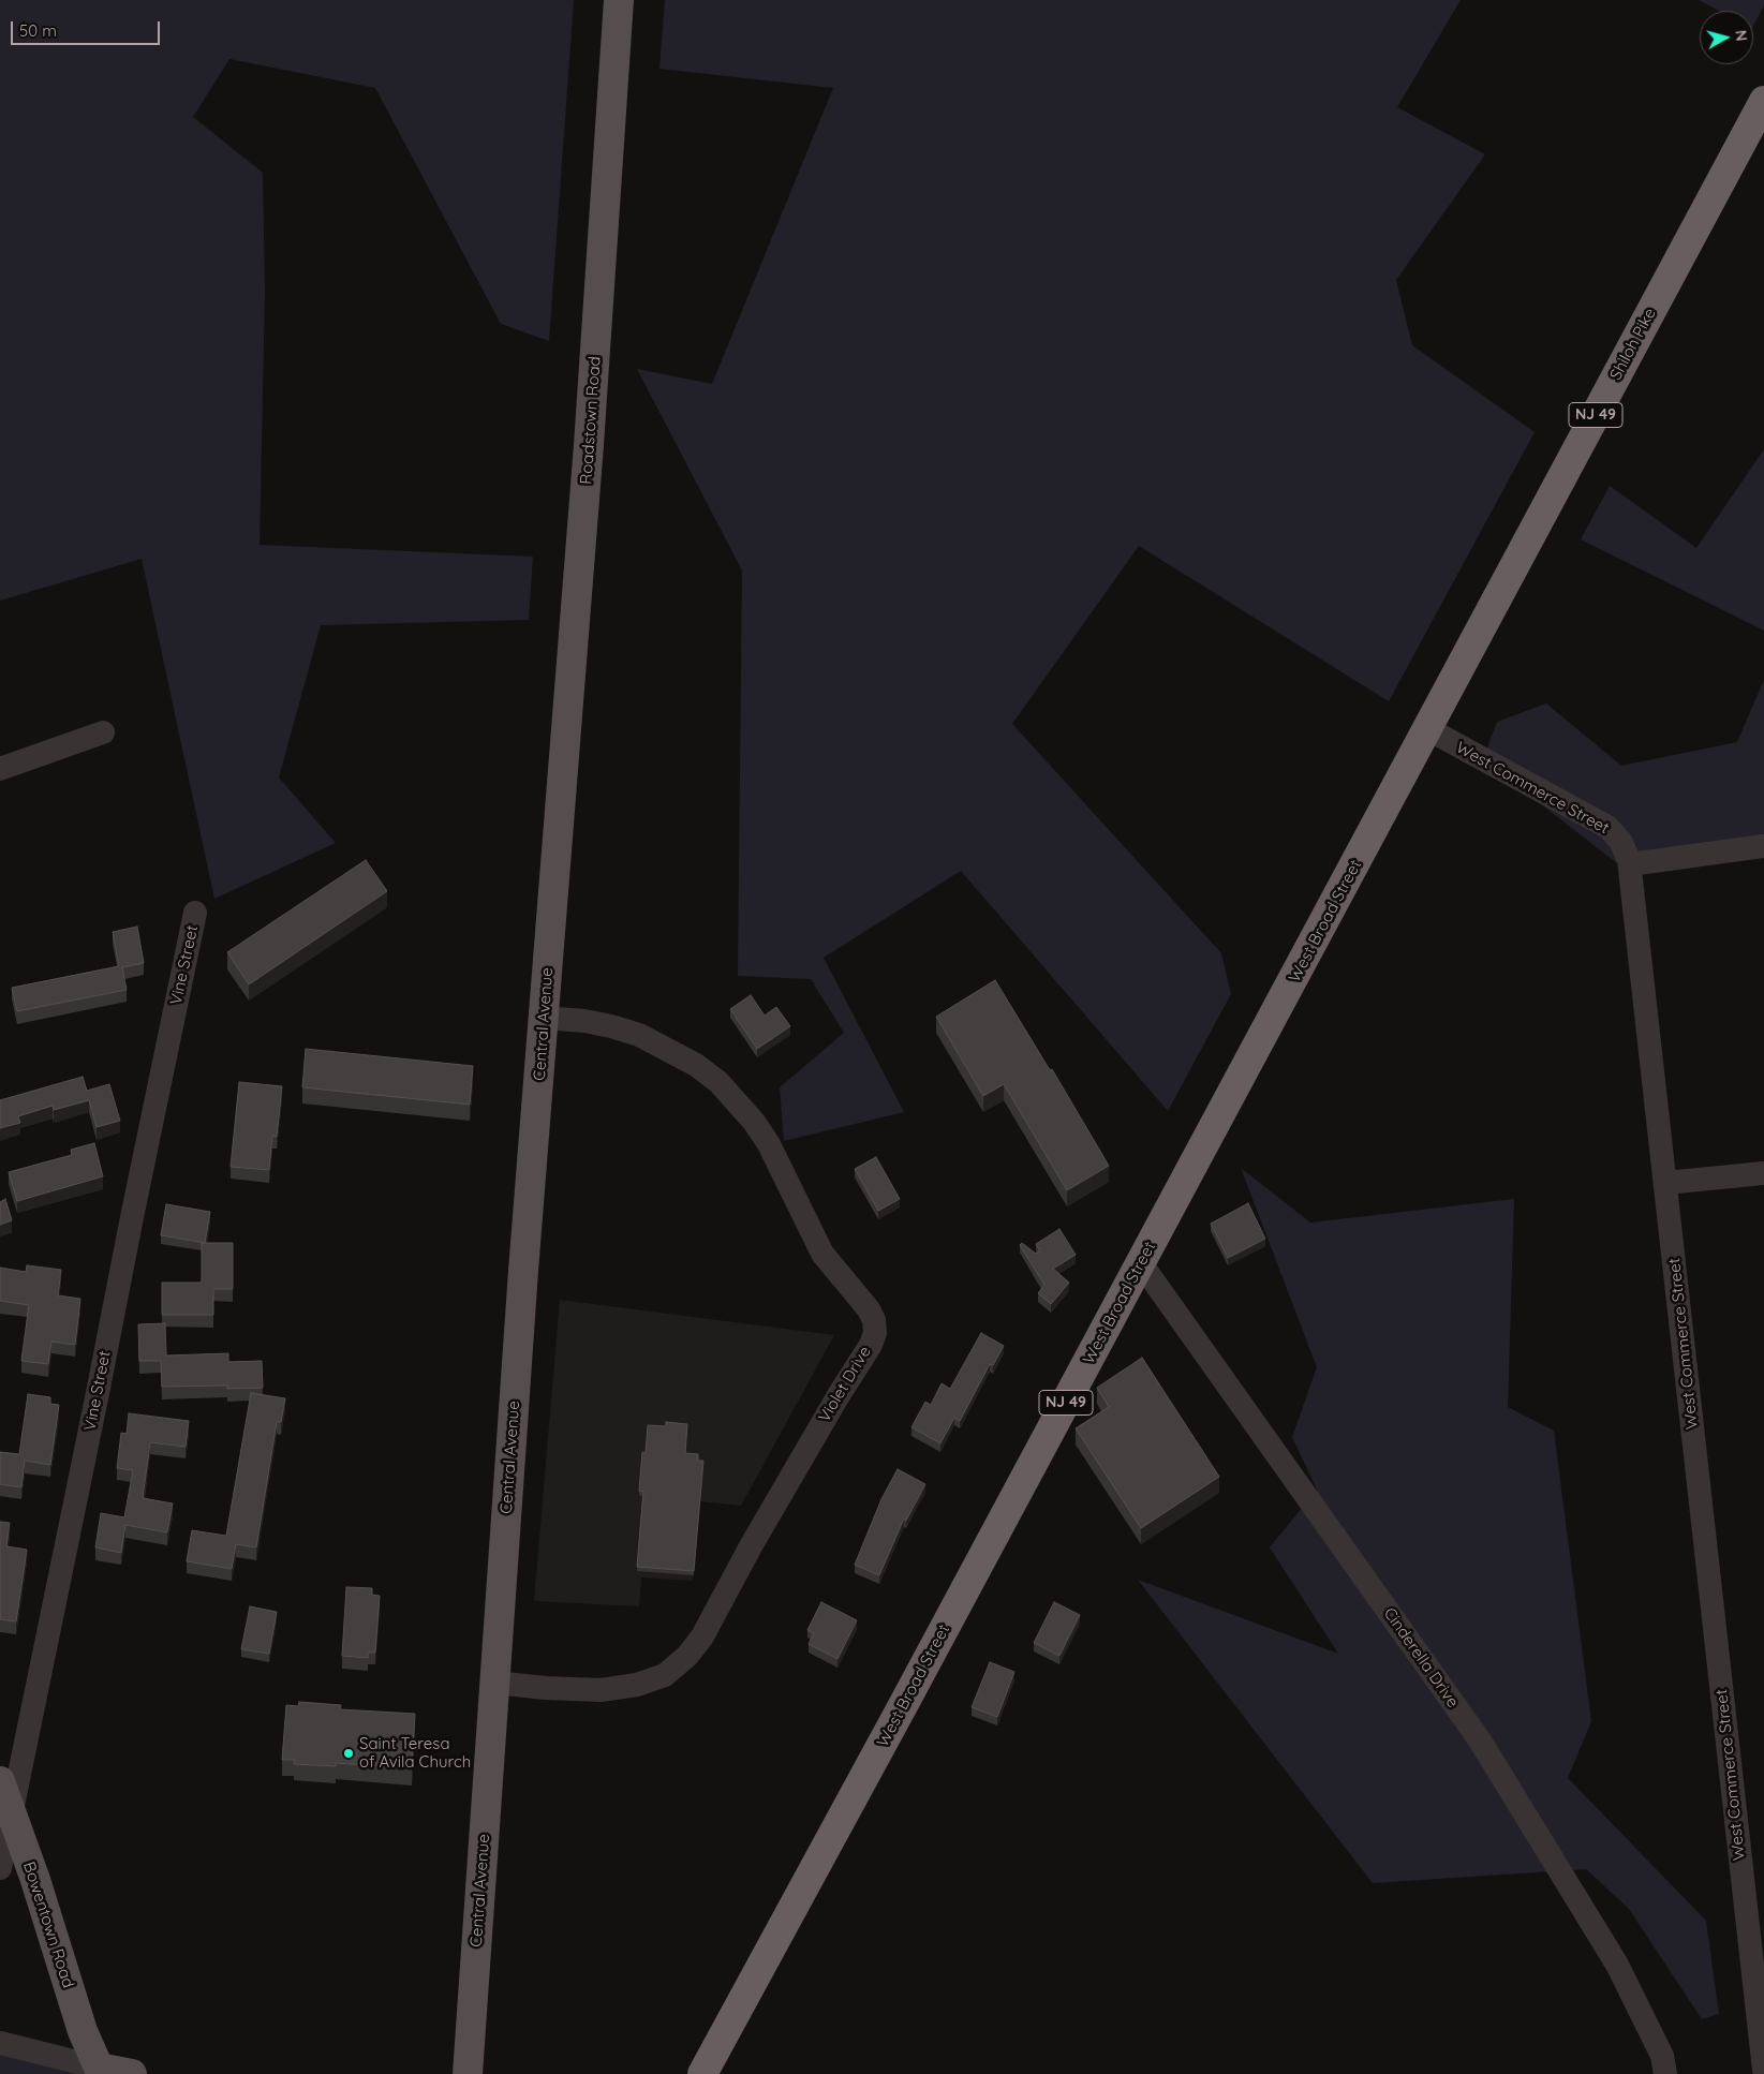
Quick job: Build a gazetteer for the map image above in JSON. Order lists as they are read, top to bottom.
{
  "streets": {
    "highway": ["Shiloh Pike", "NJ 49", "West Broad Street"],
    "main road": ["Roadstown Road", "Central Avenue", "Bowentown Road"],
    "street": [
      "West Commerce Street",
      "Vine Street",
      "Violet Drive",
      "Cinderella Drive"
    ]
  },
  "crossings": [
    ["Shiloh Pike", "West Commerce Street"],
    ["Shiloh Pike", "West Broad Street"],
    ["Roadstown Road", "Central Avenue"],
    ["West Commerce Street", "West Broad Street"],
    ["West Broad Street", "Cinderella Drive"],
    ["Vine Street", "Bowentown Road"],
    ["Central Avenue", "Violet Drive"]
  ],
  "places": ["Saint Teresa of Avila Church"],
  "scale_bar": "50 m",
  "north": "right"
}
